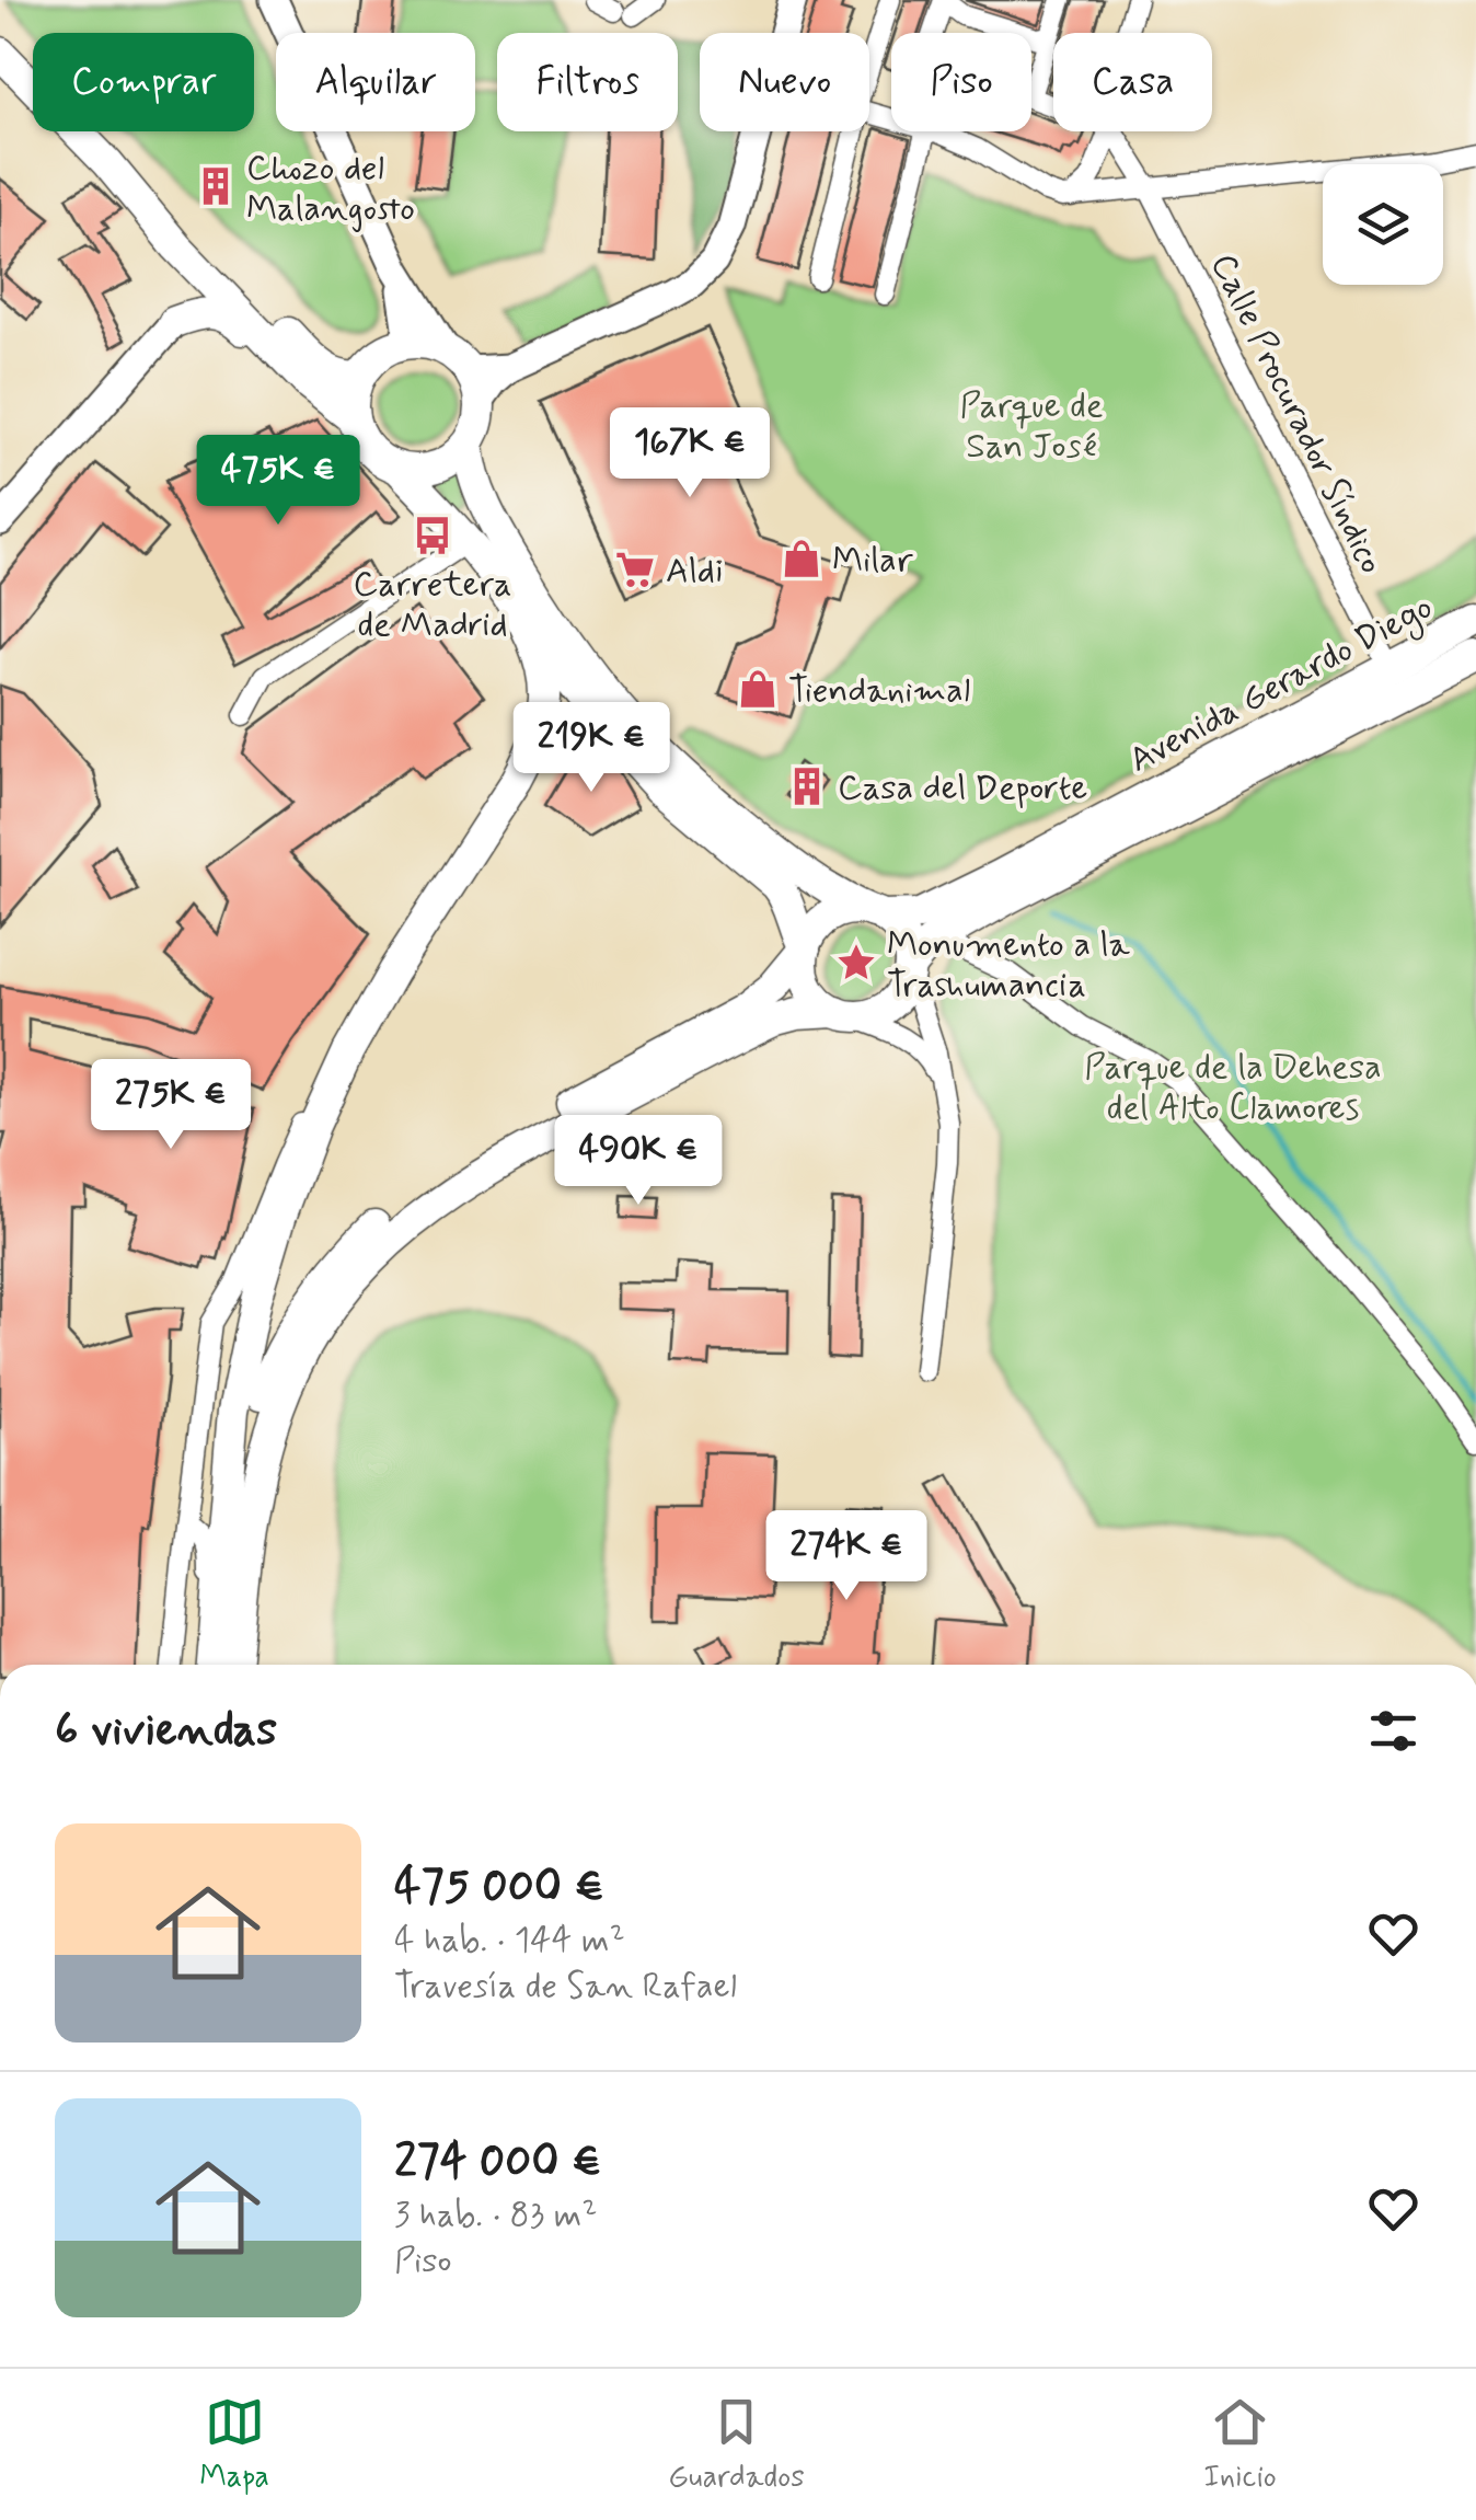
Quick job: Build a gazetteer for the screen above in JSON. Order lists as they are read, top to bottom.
{
  "streets": {
    "main road": ["Avenida Gerardo Diego"],
    "street": ["Calle Procurador Síndico"]
  },
  "crossings": [
    ["Calle Procurador Síndico", "Avenida Gerardo Diego"]
  ],
  "parks": ["Parque de San José", "Parque de la Dehesa del Alto Clamores"],
  "places": {
    "building": ["Chozo del Malangosto", "Casa del Deporte"],
    "bus stop": ["Carretera de Madrid"],
    "shop": ["Milar", "Tiendanimal"],
    "supermarket": ["Aldi"],
    "place": ["Monumento a la Trashumancia"]
  },
  "page": {
    "chip": [
      "Comprar",
      "Alquilar",
      "Filtros",
      "Nuevo",
      "Piso",
      "Casa"
    ],
    "price": [
      "167K €",
      "475K €",
      "219K €",
      "275K €",
      "490K €",
      "274K €"
    ],
    "heading": "6 viviendas",
    "list": [
      {
        "name": "475 000 €",
        "note": "4 hab. · 144 m² · Travesía de San Rafael"
      },
      {
        "name": "274 000 €",
        "note": "3 hab. · 83 m² · Piso"
      }
    ],
    "tabs": ["Mapa", "Guardados", "Inicio"]
  }
}
